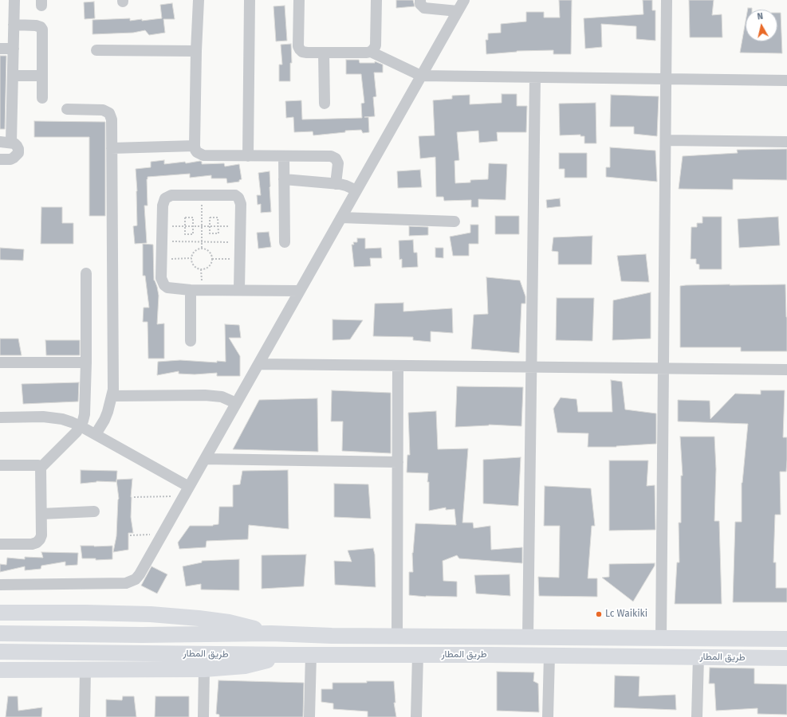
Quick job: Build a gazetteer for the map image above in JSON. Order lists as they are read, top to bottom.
{
  "streets": {
    "highway": ["طريق المطار"]
  },
  "places": ["Lc Waikiki"],
  "north": "top"
}
